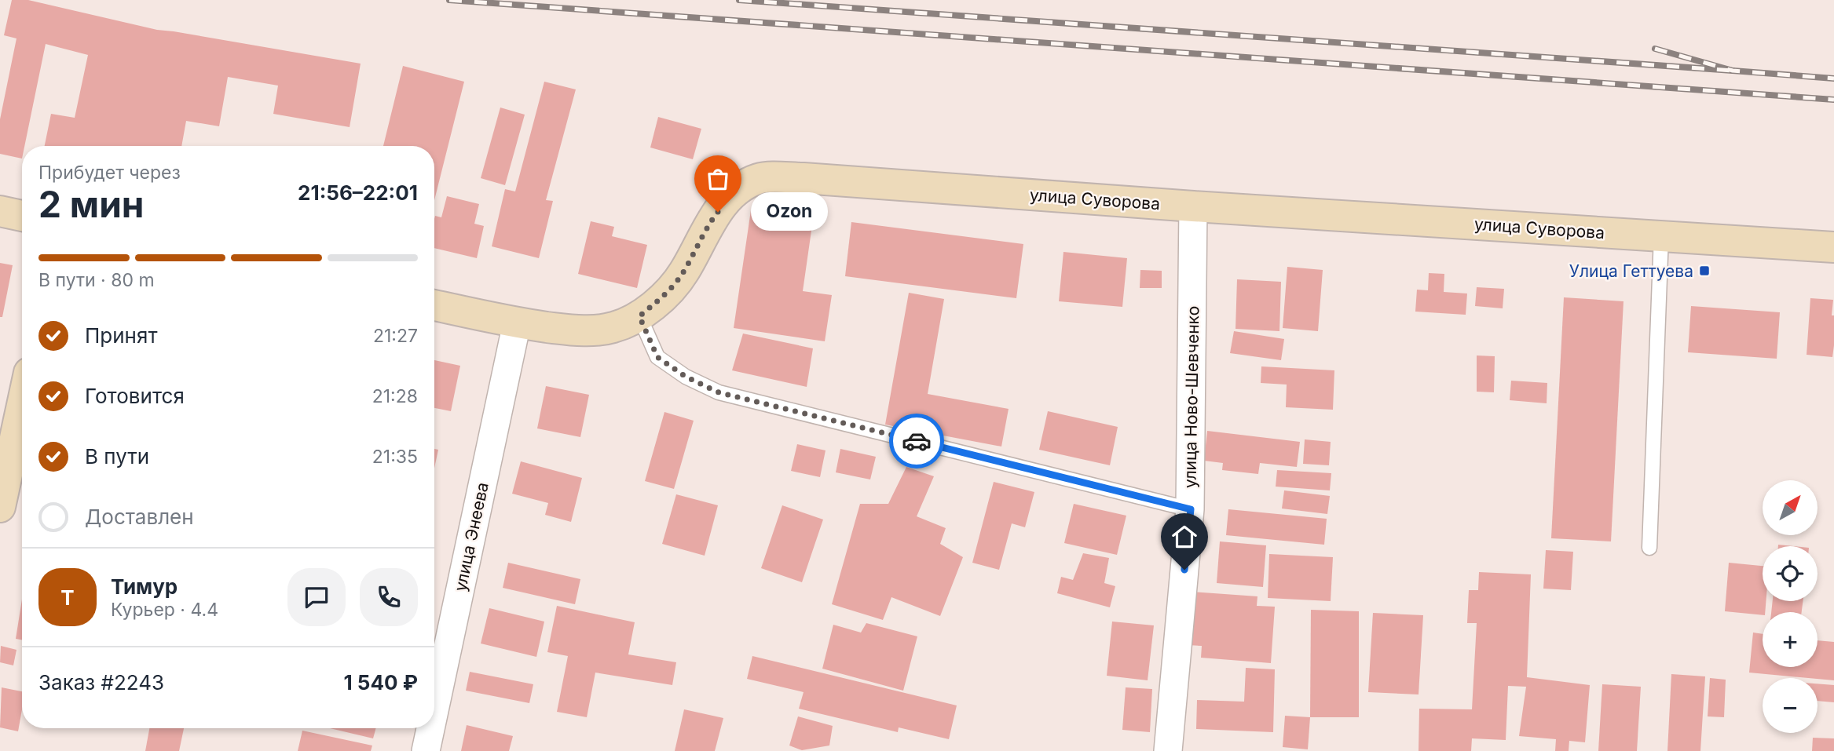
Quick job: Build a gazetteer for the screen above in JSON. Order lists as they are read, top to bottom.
{
  "streets": {
    "street": ["улица Суворова", "улица Ново-Шевченко", "улица Энеева"]
  },
  "crossings": [
    ["улица Суворова", "улица Ново-Шевченко"],
    ["улица Суворова", "улица Энеева"]
  ],
  "places": {
    "other": ["Ozon"],
    "transit": ["Улица Геттуева"]
  },
  "north": "top right",
  "page": {
    "heading": ["2 мин", "Прибудет через", "21:56–22:01"],
    "panel": [
      "Тимур",
      "Курьер · 4.4",
      "Заказ #2243",
      "1 540 ₽"
    ],
    "bubble": "Ozon",
    "bar": "В пути · 80 m",
    "list": [
      ["Принят", "21:27"],
      ["Готовится", "21:28"],
      ["В пути", "21:35"],
      "Доставлен"
    ],
    "map_buttons": ["+", "−"],
    "round": "Т"
  }
}
